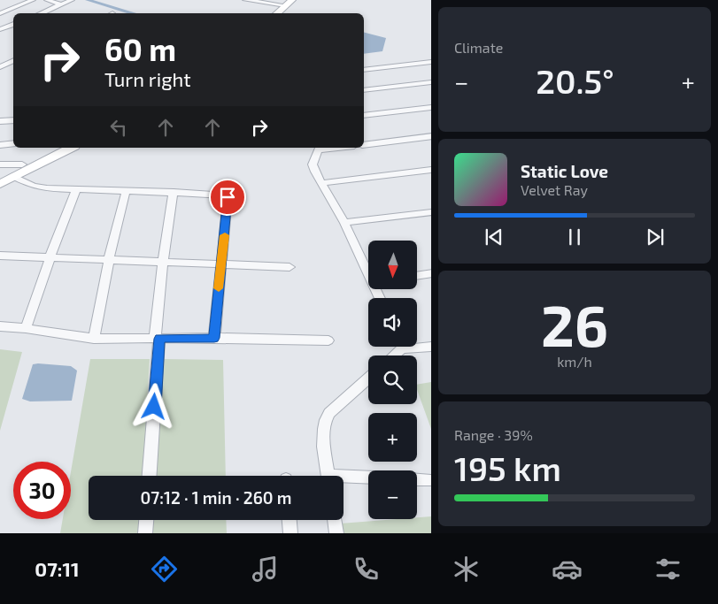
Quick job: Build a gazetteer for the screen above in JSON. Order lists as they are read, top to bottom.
{
  "north": "bottom",
  "page": {
    "tile": [
      "Climate",
      ["26", "km/h"],
      ["Range · 39%", "195 km"]
    ],
    "turn": ["60 m", "Turn right"],
    "heat": ["−", "20.5°", "+"],
    "song": ["Static Love", "Velvet Ray"],
    "map_buttons": ["+", "−"],
    "limit": "30",
    "trip": "07:12 · 1 min · 260 m",
    "tabs": "07:11"
  }
}
